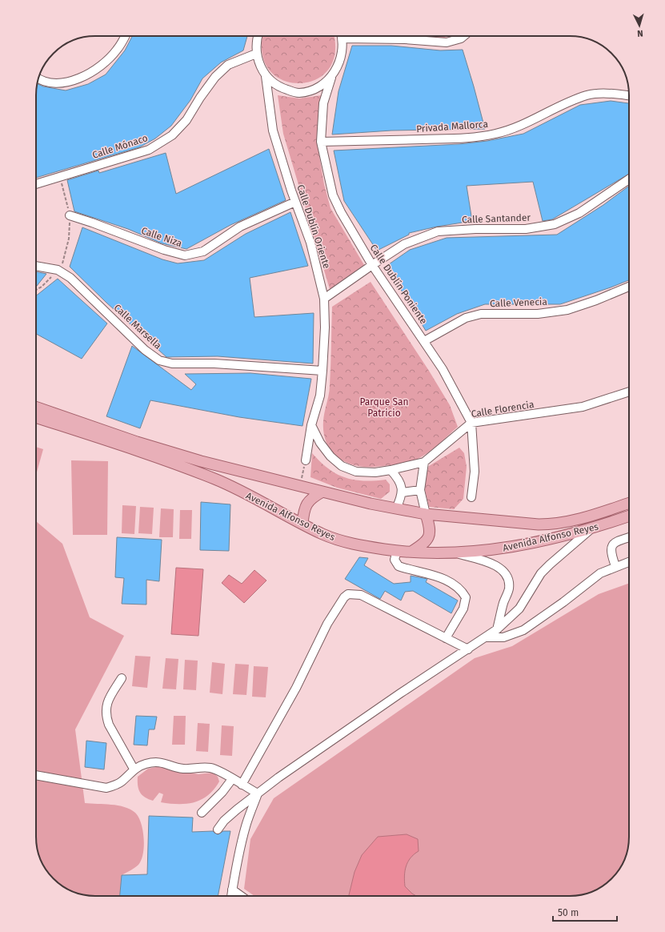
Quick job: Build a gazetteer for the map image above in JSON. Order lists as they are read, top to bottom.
{
  "streets": {
    "main road": ["Avenida Alfonso Reyes"],
    "street": [
      "Privada Mallorca",
      "Calle Mónaco",
      "Calle Santander",
      "Calle Dublín Oriente",
      "Calle Niza",
      "Calle Dublín Poniente",
      "Calle Venecia",
      "Calle Marsella",
      "Calle Florencia"
    ]
  },
  "crossings": [
    ["Privada Mallorca", "Calle Dublín Poniente"],
    ["Calle Mónaco", "Calle Dublín Oriente"],
    ["Calle Santander", "Calle Dublín Oriente"],
    ["Calle Santander", "Calle Dublín Poniente"],
    ["Calle Dublín Oriente", "Calle Niza"],
    ["Calle Dublín Oriente", "Calle Dublín Poniente"],
    ["Calle Dublín Oriente", "Calle Marsella"],
    ["Calle Dublín Oriente", "Calle Florencia"],
    ["Calle Dublín Poniente", "Calle Venecia"],
    ["Calle Dublín Poniente", "Calle Florencia"]
  ],
  "parks": ["Parque San Patricio"],
  "scale_bar": "50 m",
  "north": "bottom"
}
